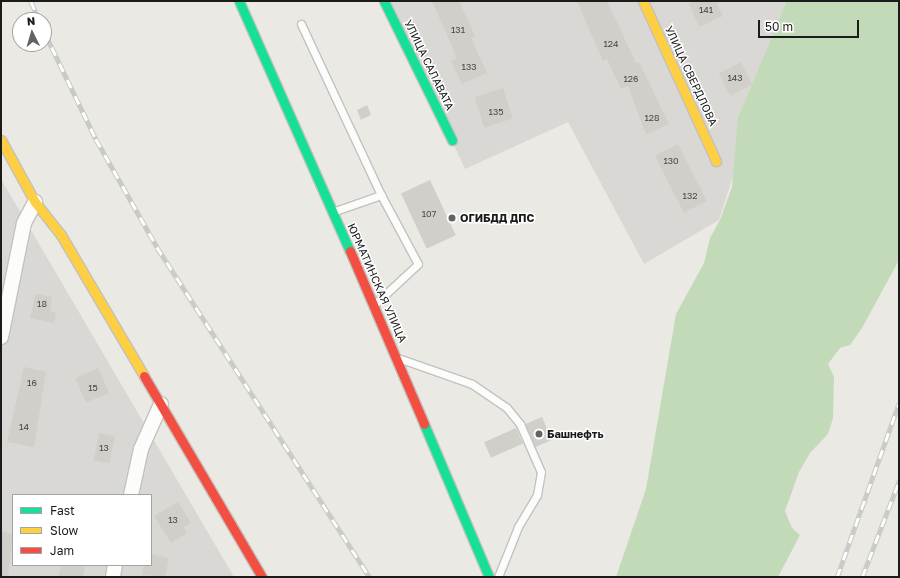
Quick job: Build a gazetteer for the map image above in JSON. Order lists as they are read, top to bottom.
{
  "streets": {
    "street": ["УЛИЦА САЛАВАТА", "УЛИЦА СВЕРДЛОВА", "ЮРМАТИНСКАЯ УЛИЦА"]
  },
  "places": ["ОГИБДД ДПС", "Башнефть"],
  "house_numbers": [
    "141",
    "131",
    "124",
    "133",
    "143",
    "126",
    "135",
    "128",
    "130",
    "132",
    "107",
    "18",
    "16",
    "15",
    "14",
    "13",
    "13"
  ],
  "legend": ["Fast", "Slow", "Jam"],
  "scale_bar": "50 m",
  "north": "top"
}
